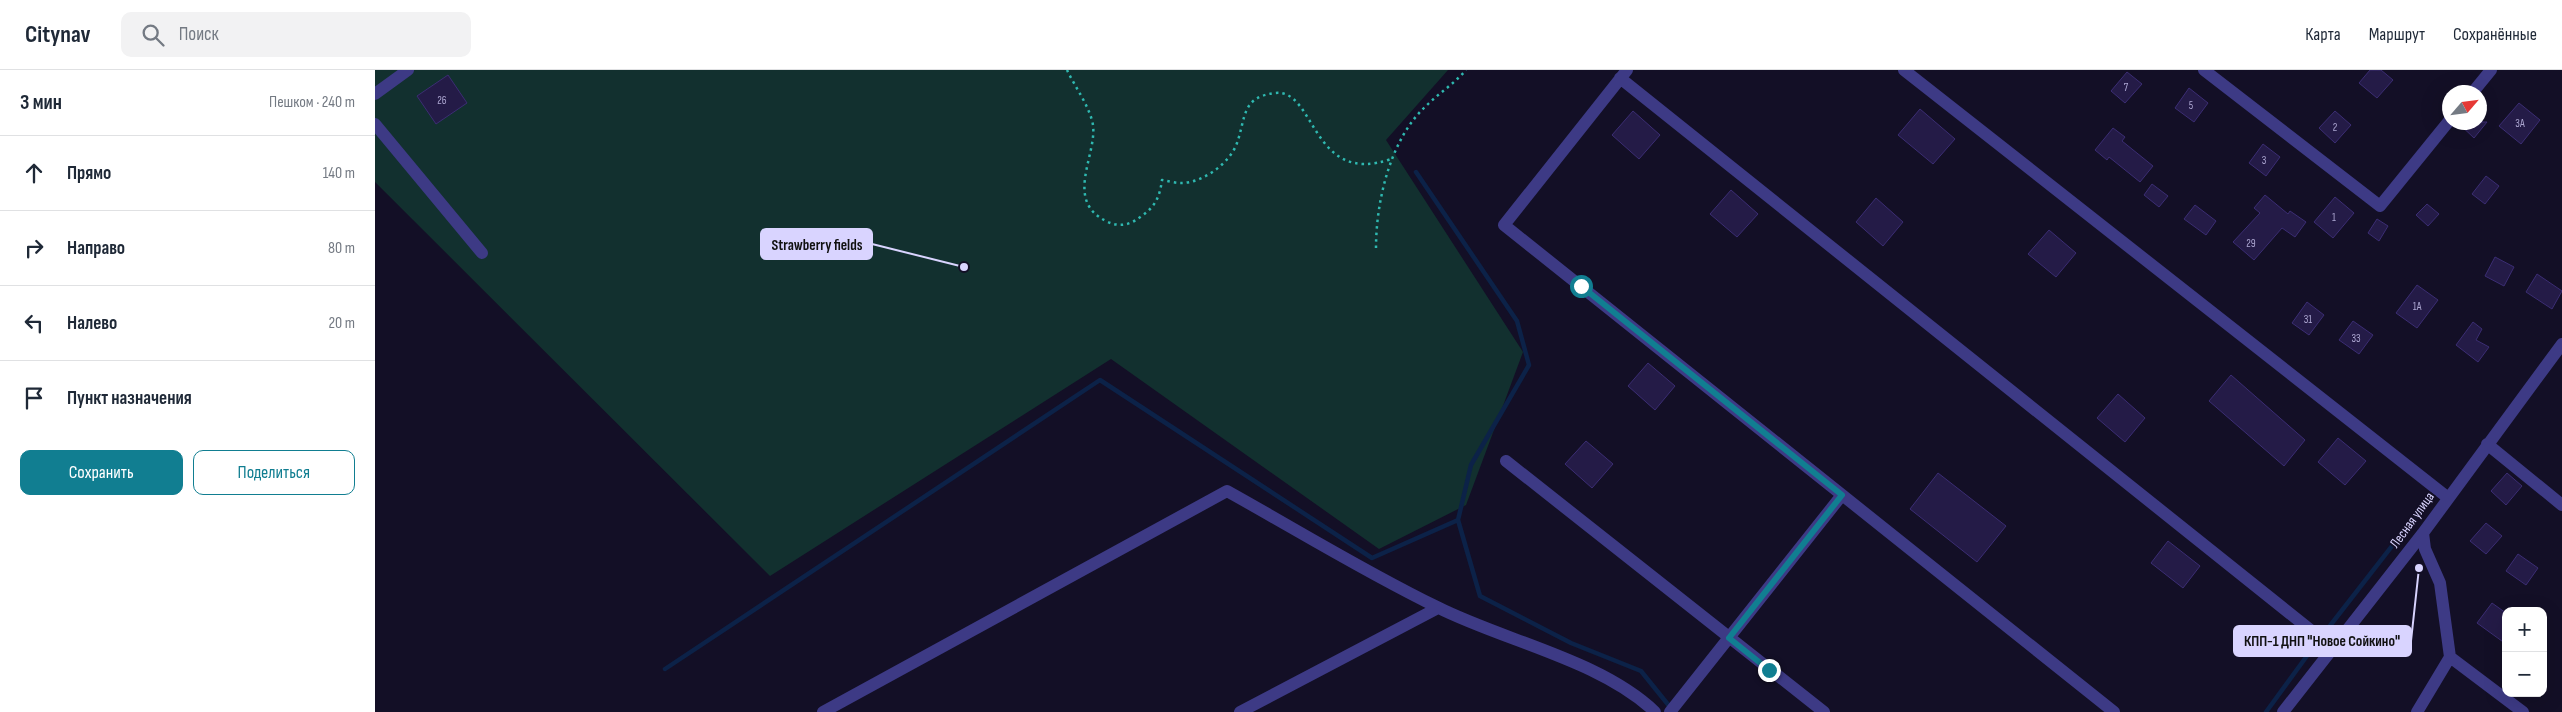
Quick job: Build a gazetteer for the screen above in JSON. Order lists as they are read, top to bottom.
{
  "streets": {
    "street": ["Лесная улица"]
  },
  "places": ["Strawberry fields", "КПП-1 ДНП \"Новое Сойкино\""],
  "house_numbers": [
    "7",
    "26",
    "5",
    "3А",
    "2",
    "3",
    "1",
    "29",
    "1А",
    "31",
    "33"
  ],
  "north": "top right",
  "page": {
    "header": "Citynav",
    "search": "Поиск",
    "nav": ["Карта", "Маршрут", "Сохранённые"],
    "heading": ["3 мин", "Пешком · 240 m"],
    "list": [
      ["Прямо", "140 m"],
      ["Направо", "80 m"],
      ["Налево", "20 m"],
      "Пункт назначения"
    ],
    "buttons": ["Сохранить", "Поделиться"],
    "map_buttons": ["+", "−"]
  }
}
